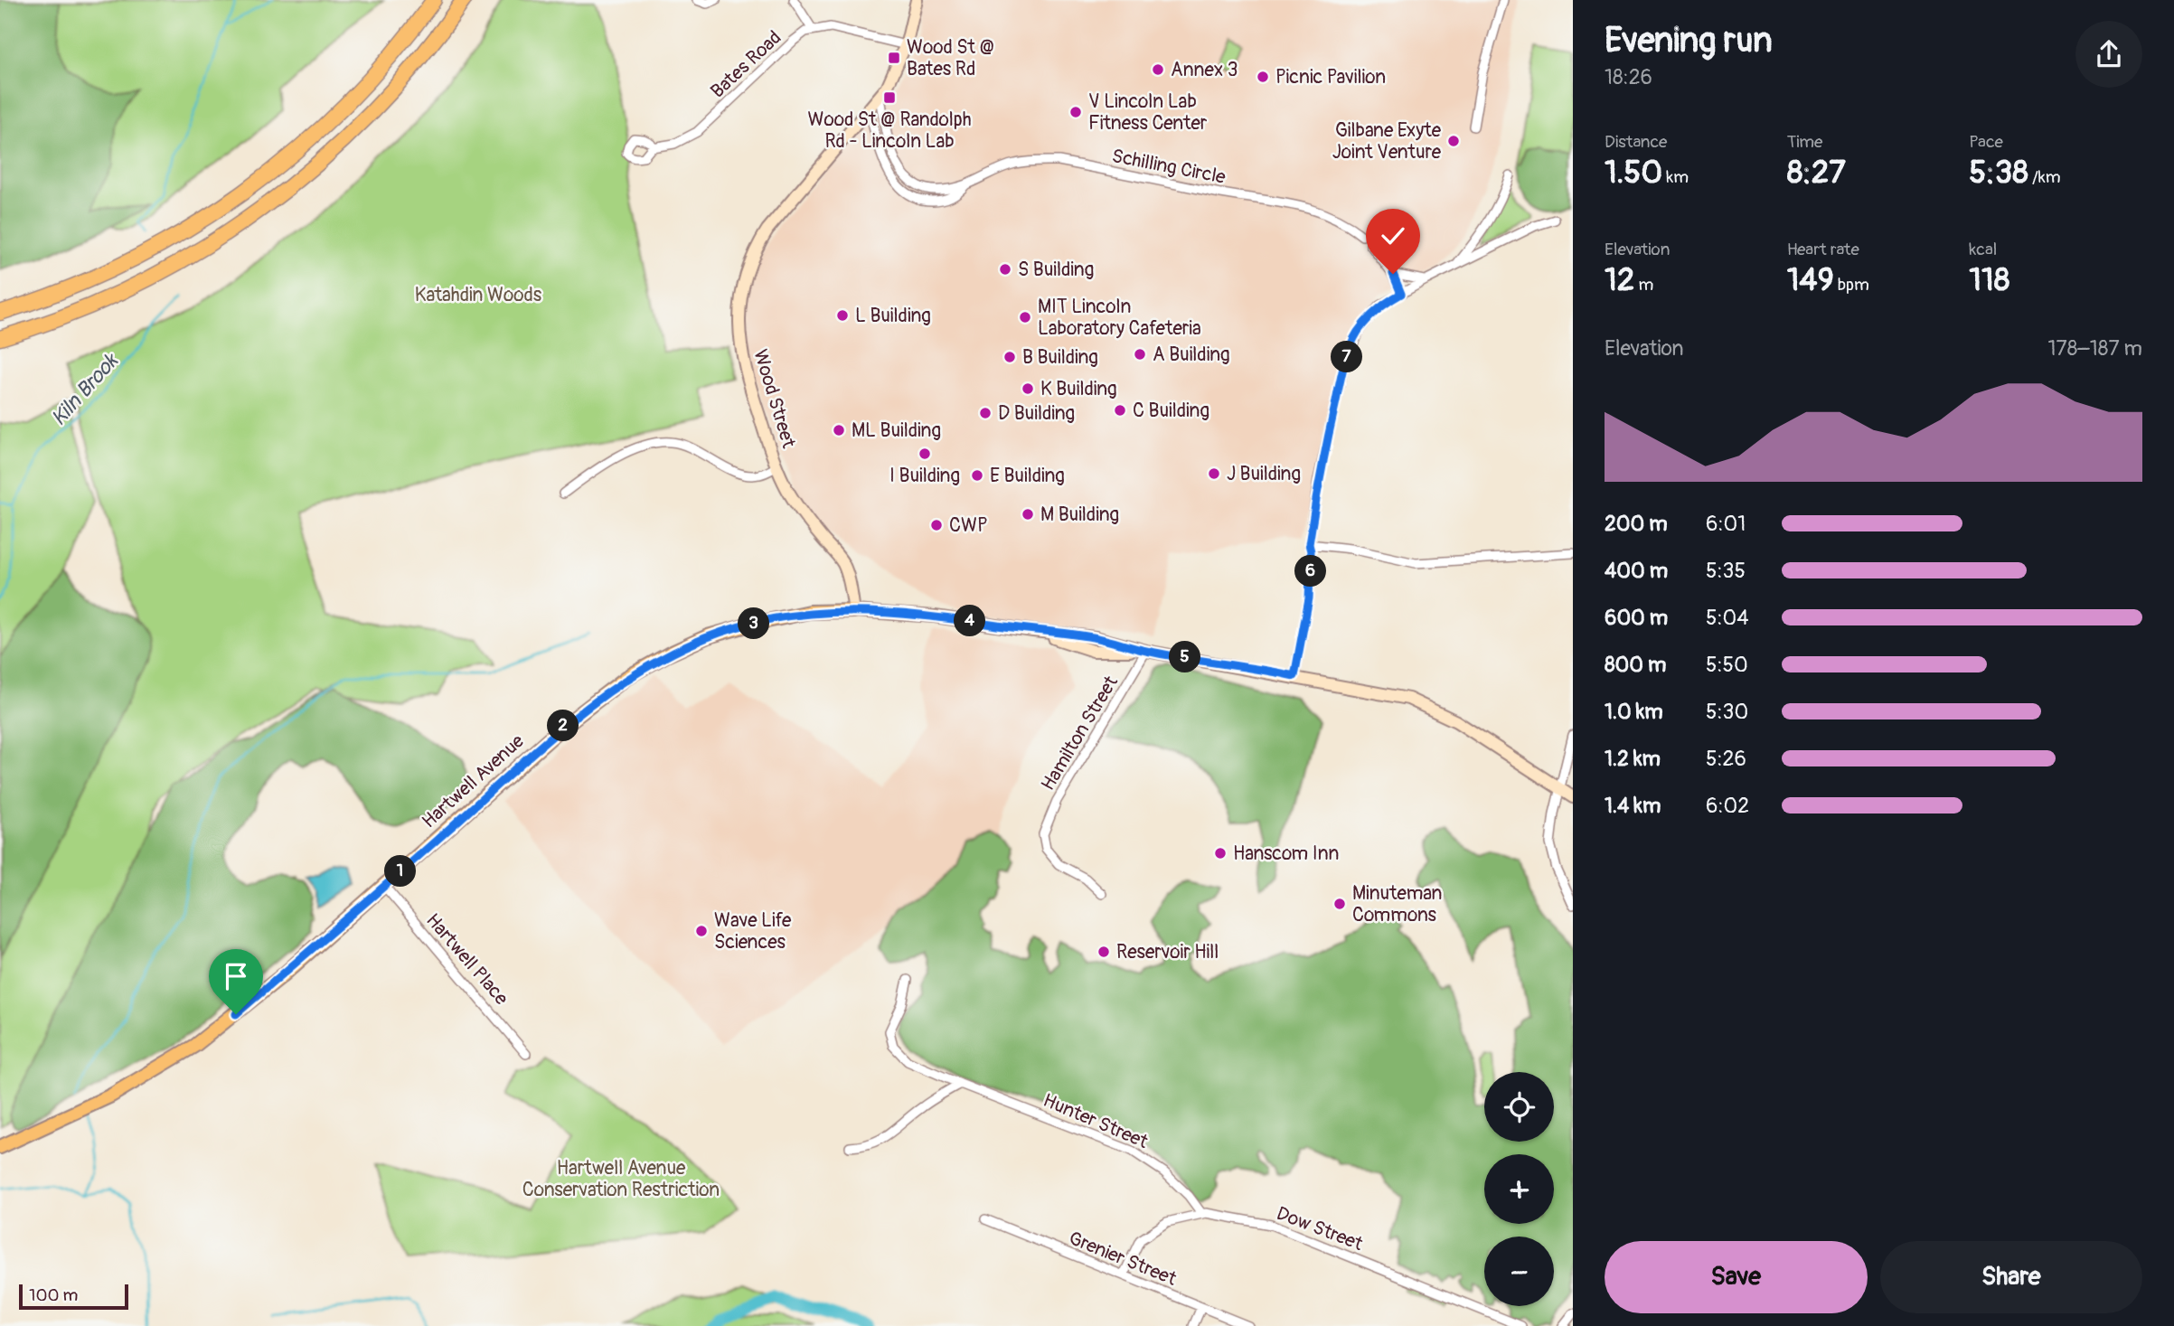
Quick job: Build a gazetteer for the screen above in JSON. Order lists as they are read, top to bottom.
{
  "streets": {
    "main road": ["Hartwell Avenue"],
    "street": [
      "Bates Road",
      "Schilling Circle",
      "Wood Street",
      "Hamilton Street",
      "Hartwell Place",
      "Hunter Street",
      "Dow Street",
      "Grenier Street"
    ]
  },
  "crossings": [
    ["Schilling Circle", "Wood Street"],
    ["Wood Street", "Hartwell Avenue"],
    ["Hamilton Street", "Hartwell Avenue"],
    ["Hartwell Avenue", "Hartwell Place"],
    ["Hunter Street", "Dow Street"],
    ["Dow Street", "Grenier Street"]
  ],
  "water": ["Kiln Brook"],
  "parks": ["Katahdin Woods", "Hartwell Avenue Conservation Restriction"],
  "places": {
    "transit": ["Wood St @ Bates Rd", "Wood St @ Randolph Rd - Lincoln Lab"],
    "other": [
      "Annex 3",
      "Picnic Pavilion",
      "V Lincoln Lab Fitness Center",
      "Gilbane Exyte Joint Venture",
      "S Building",
      "L Building",
      "MIT Lincoln Laboratory Cafeteria",
      "A Building",
      "B Building",
      "K Building",
      "C Building",
      "D Building",
      "ML Building",
      "I Building",
      "J Building",
      "E Building",
      "M Building",
      "CWP",
      "Hanscom Inn",
      "Minuteman Commons",
      "Wave Life Sciences",
      "Reservoir Hill"
    ]
  },
  "scale_bar": "100 m",
  "page": {
    "heading": ["Evening run", "18:26"],
    "stats": [
      ["Distance", "1.50 km"],
      ["Time", "8:27"],
      ["Pace", "5:38 /km"],
      ["Elevation", "12 m"],
      ["Heart rate", "149 bpm"],
      ["kcal", "118"]
    ],
    "chart": ["Elevation", "178–187 m"],
    "pins": [
      "7",
      "6",
      "4",
      "3",
      "5",
      "2",
      "1"
    ],
    "list": [
      {
        "name": "200 m",
        "note": "6:01"
      },
      {
        "name": "400 m",
        "note": "5:35"
      },
      {
        "name": "600 m",
        "note": "5:04"
      },
      {
        "name": "800 m",
        "note": "5:50"
      },
      {
        "name": "1.0 km",
        "note": "5:30"
      },
      {
        "name": "1.2 km",
        "note": "5:26"
      },
      {
        "name": "1.4 km",
        "note": "6:02"
      }
    ],
    "map_buttons": ["+", "−"],
    "buttons": ["Save", "Share"],
    "scale": "100 m"
  }
}
